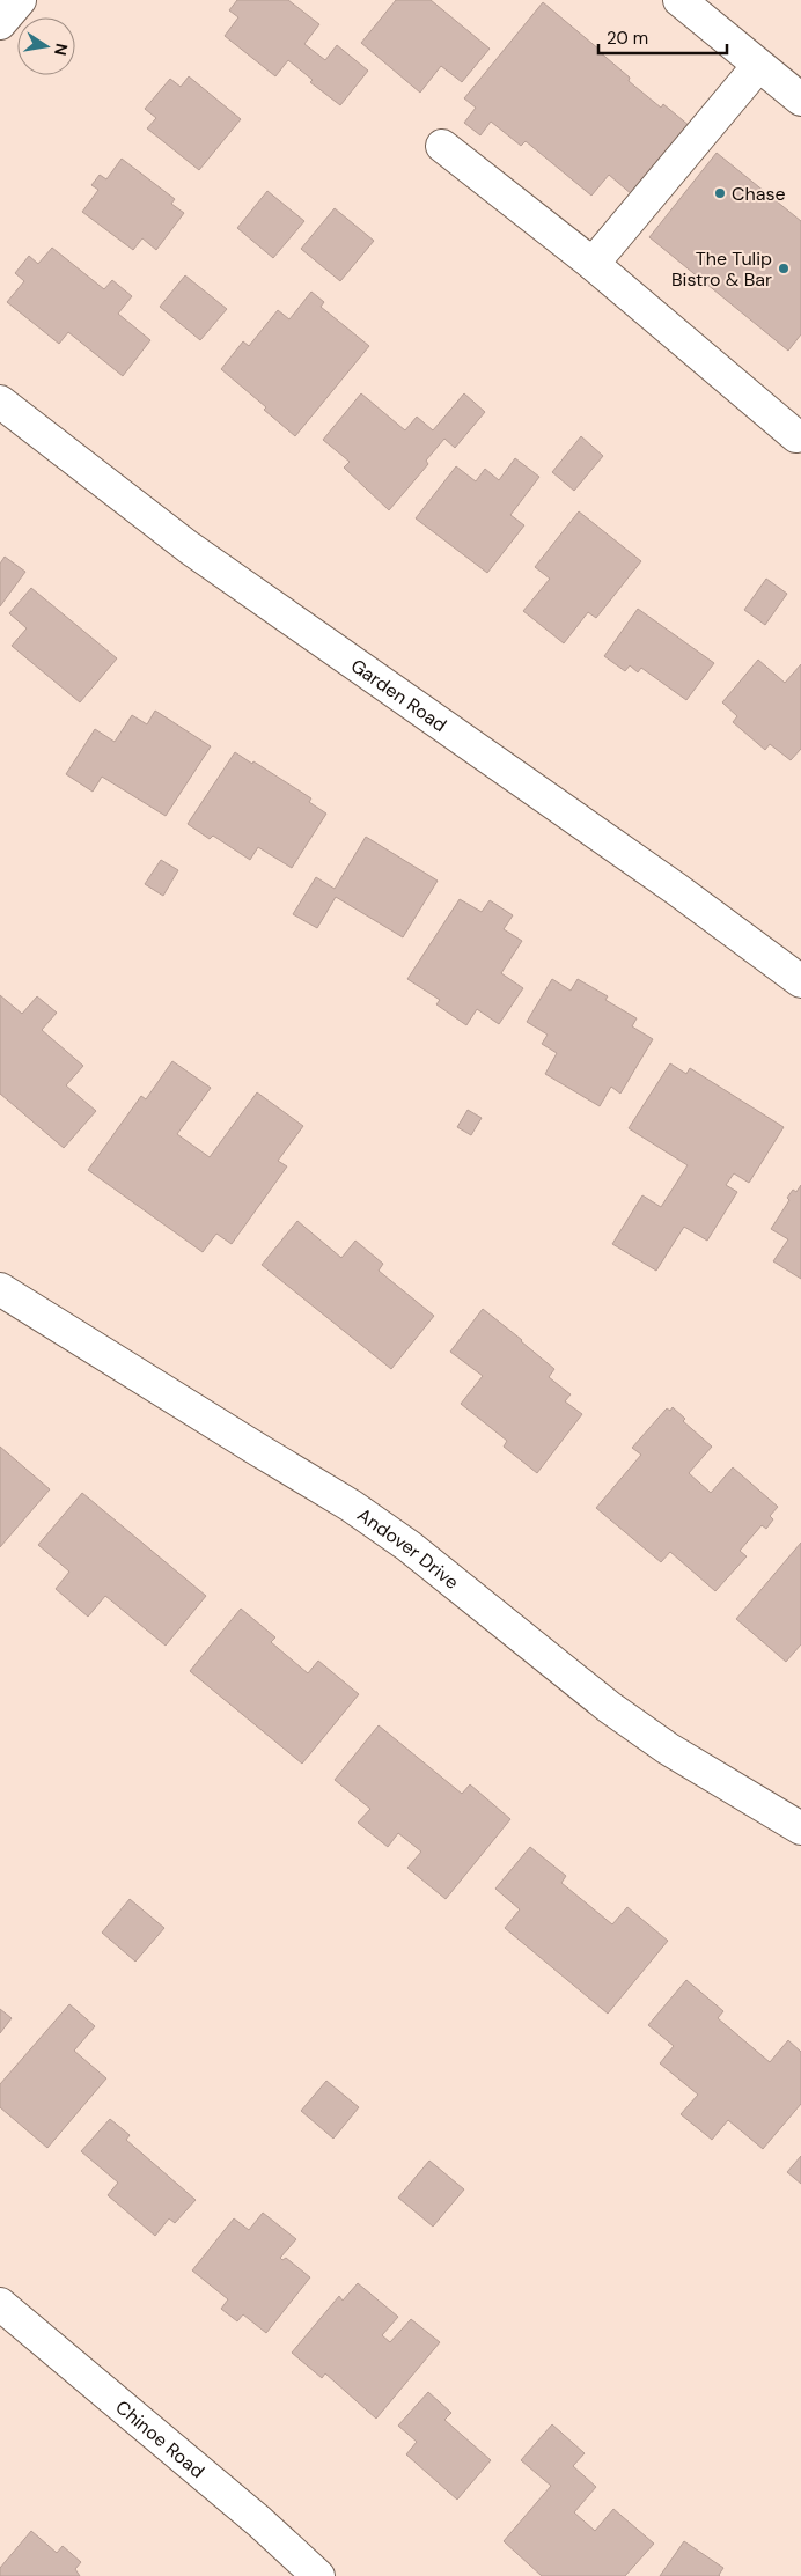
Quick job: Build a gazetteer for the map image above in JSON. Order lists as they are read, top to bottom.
{
  "streets": {
    "street": ["Garden Road", "Andover Drive", "Chinoe Road"]
  },
  "places": ["Chase", "The Tulip Bistro & Bar"],
  "scale_bar": "20 m",
  "north": "right"
}
